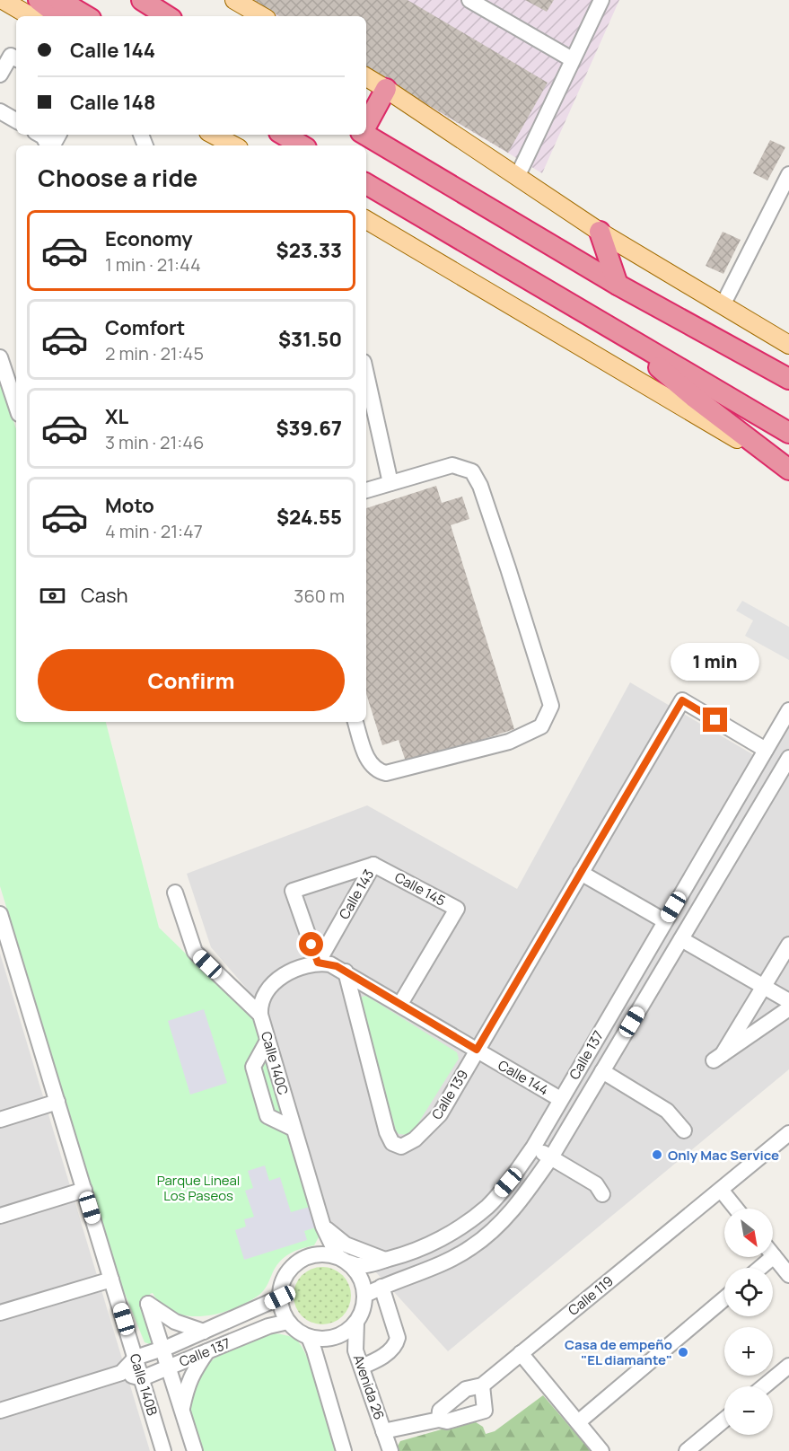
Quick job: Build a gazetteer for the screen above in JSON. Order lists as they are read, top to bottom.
{
  "streets": {
    "street": [
      "Calle 145",
      "Calle 143",
      "Calle 137",
      "Calle 140C",
      "Calle 144",
      "Calle 139",
      "Calle 119",
      "Calle 140B",
      "Avenida 26"
    ]
  },
  "crossings": [
    ["Calle 145", "Calle 143"],
    ["Calle 145", "Calle 144"],
    ["Calle 143", "Calle 144"],
    ["Calle 137", "Calle 140C"],
    ["Calle 137", "Calle 144"],
    ["Calle 137", "Calle 139"],
    ["Calle 137", "Calle 140B"],
    ["Calle 137", "Avenida 26"],
    ["Calle 140C", "Avenida 26"],
    ["Calle 144", "Calle 139"]
  ],
  "parks": ["Parque Lineal Los Paseos"],
  "places": ["Only Mac Service", "Casa de empeño \"EL diamante\""],
  "north": "bottom right",
  "page": {
    "banner": ["Calle 144", "Calle 148"],
    "heading": "Choose a ride",
    "list": [
      {
        "name": "Economy",
        "note": "1 min · 21:44",
        "value": "$23.33"
      },
      {
        "name": "Comfort",
        "note": "2 min · 21:45",
        "value": "$31.50"
      },
      {
        "name": "XL",
        "note": "3 min · 21:46",
        "value": "$39.67"
      },
      {
        "name": "Moto",
        "note": "4 min · 21:47",
        "value": "$24.55"
      }
    ],
    "pay": ["Cash", "360 m"],
    "buttons": "Confirm",
    "bubble": "1 min",
    "map_buttons": ["+", "−"]
  }
}
